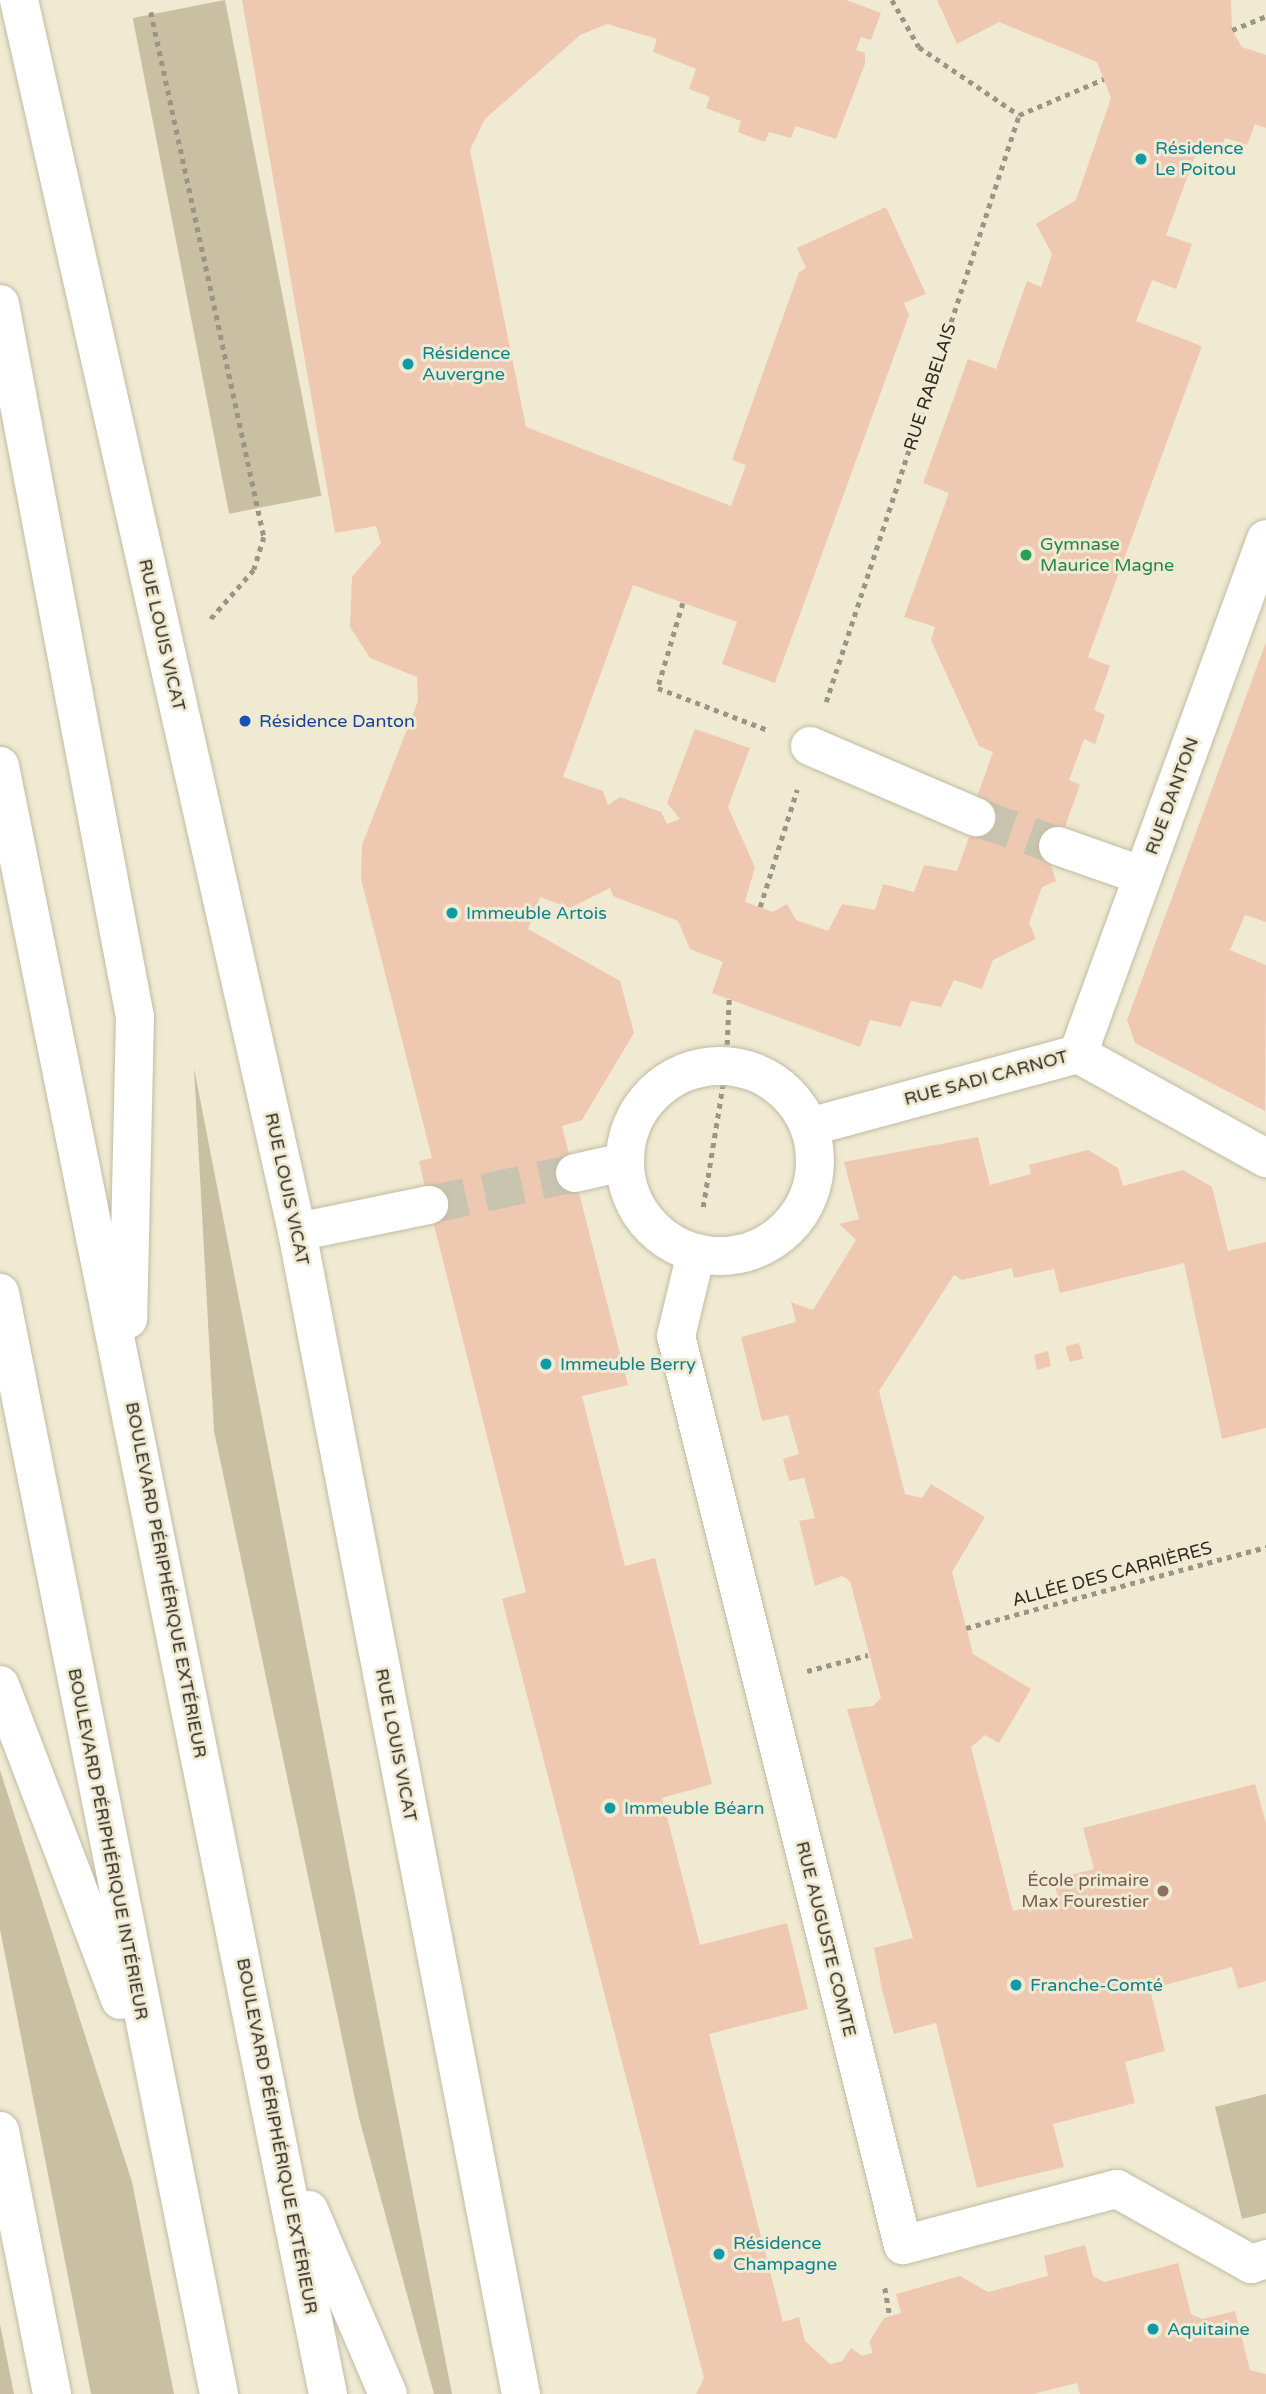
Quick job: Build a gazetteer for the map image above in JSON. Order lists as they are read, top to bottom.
{
  "streets": {
    "main road": [
      "RUE LOUIS VICAT",
      "RUE DANTON",
      "RUE SADI CARNOT",
      "BOULEVARD PÉRIPHÉRIQUE EXTÉRIEUR",
      "BOULEVARD PÉRIPHÉRIQUE INTÉRIEUR",
      "RUE AUGUSTE COMTE"
    ],
    "path": ["RUE RABELAIS", "ALLÉE DES CARRIÈRES"]
  },
  "crossings": [
    ["RUE DANTON", "RUE SADI CARNOT"]
  ],
  "places": [
    "Résidence Le Poitou",
    "Résidence Auvergne",
    "Gymnase Maurice Magne",
    "Résidence Danton",
    "Immeuble Artois",
    "Immeuble Berry",
    "Immeuble Béarn",
    "École primaire Max Fourestier",
    "Franche-Comté",
    "Résidence Champagne",
    "Aquitaine"
  ]
}
